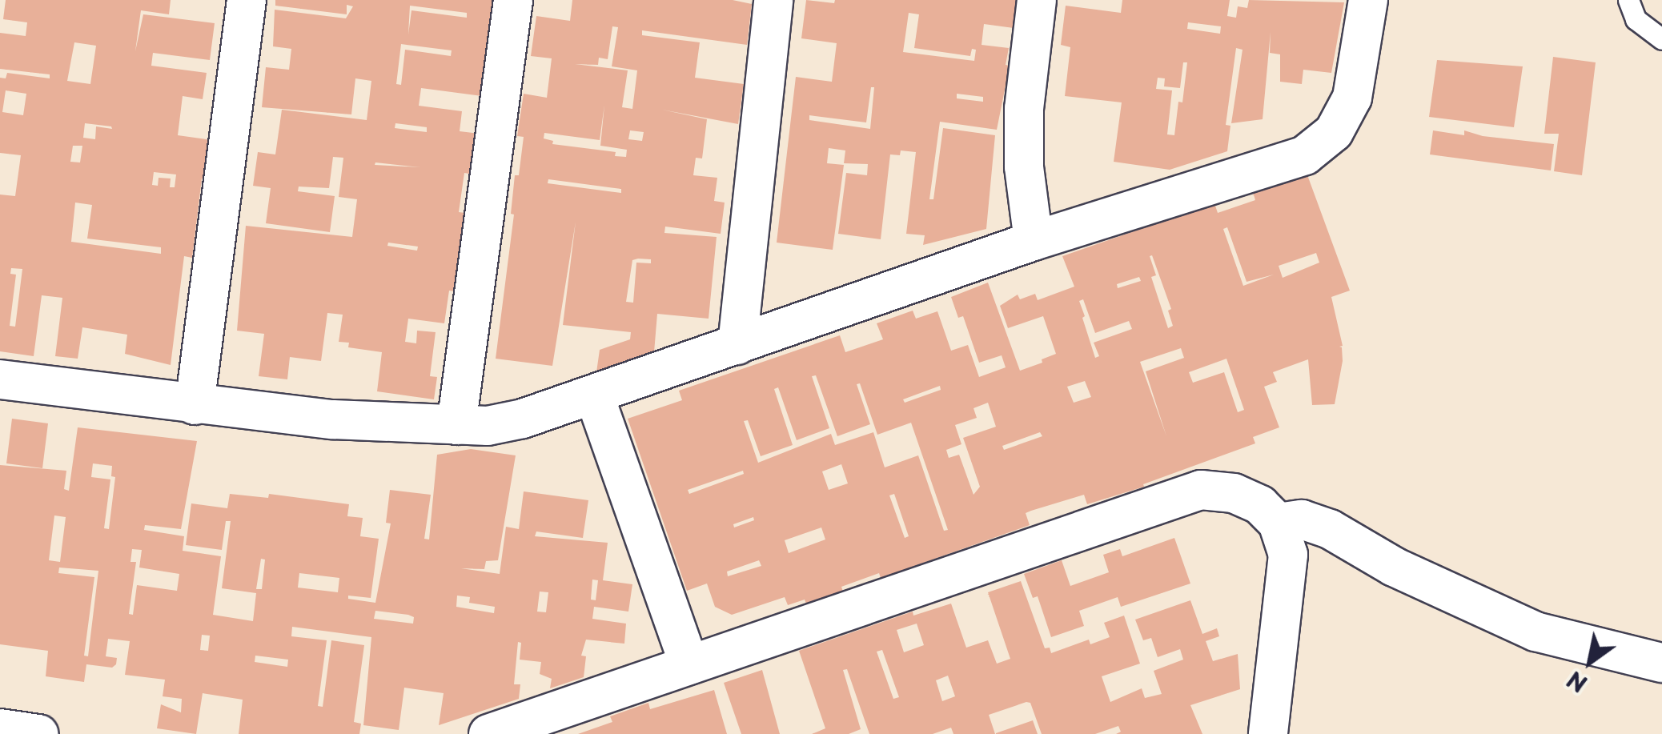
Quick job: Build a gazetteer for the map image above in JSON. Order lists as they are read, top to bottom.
{
  "north": "bottom left"
}
